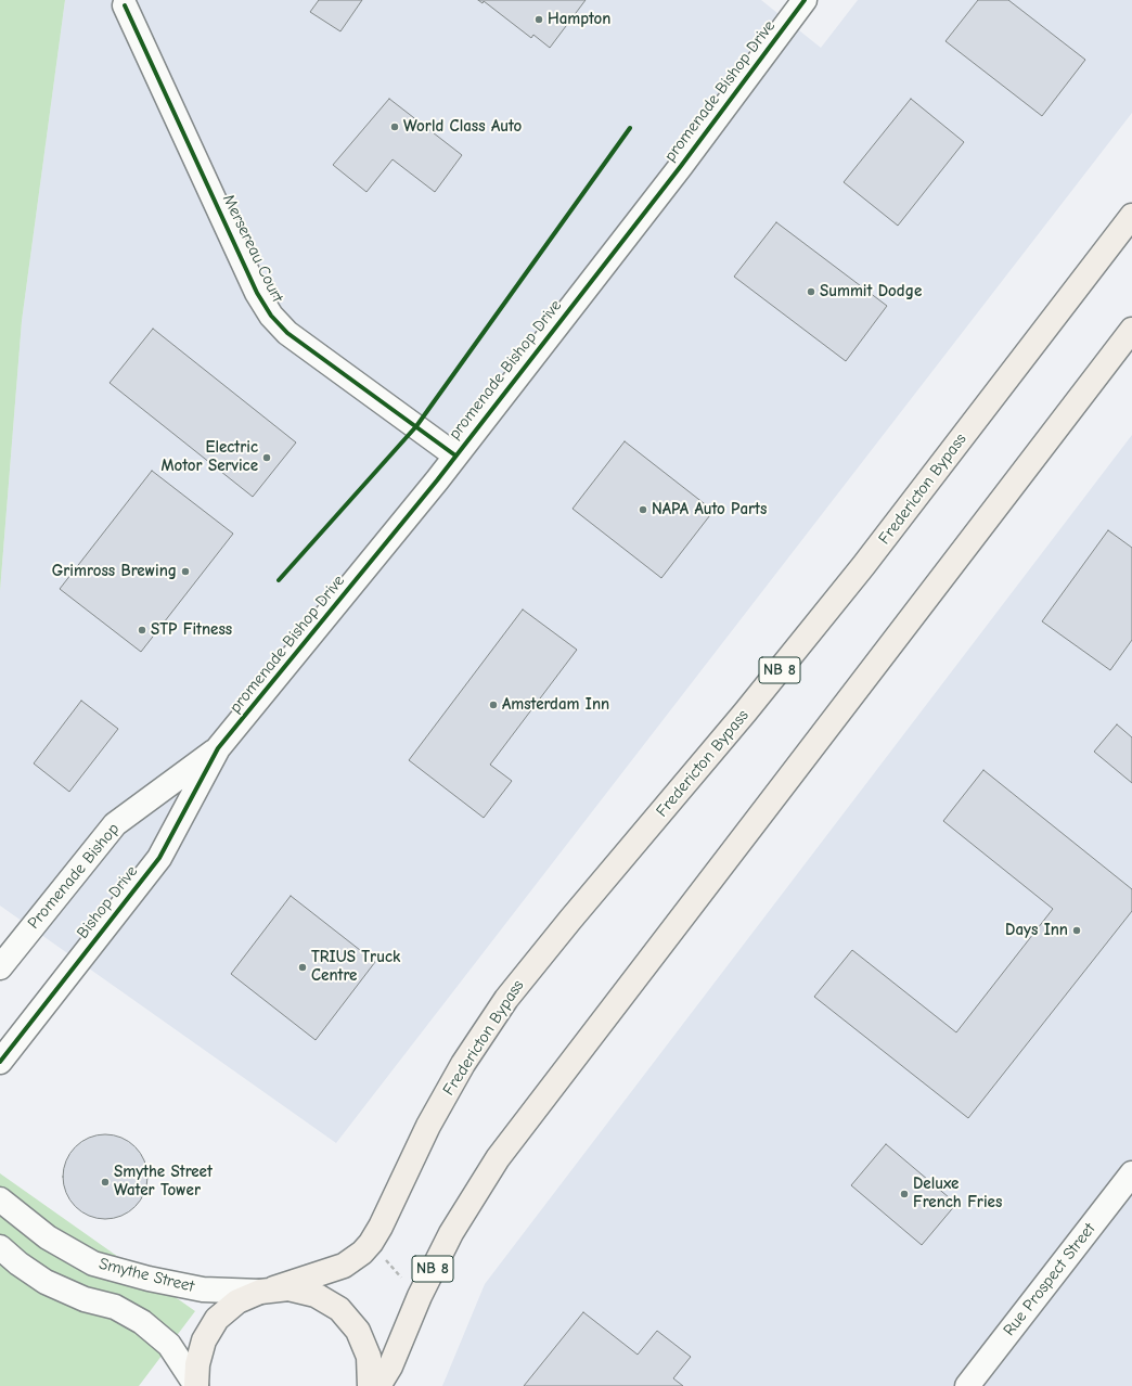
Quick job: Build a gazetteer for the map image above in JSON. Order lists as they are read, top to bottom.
{
  "streets": {
    "highway": ["Fredericton Bypass", "NB 8"],
    "street": [
      "promenade Bishop Drive",
      "Mersereau Court",
      "Promenade Bishop",
      "Bishop Drive",
      "Smythe Street",
      "Rue Prospect Street"
    ]
  },
  "crossings": [
    ["promenade Bishop Drive", "Mersereau Court"],
    ["promenade Bishop Drive", "Promenade Bishop"],
    ["promenade Bishop Drive", "Bishop Drive"],
    ["Fredericton Bypass", "Smythe Street"],
    ["Promenade Bishop", "Bishop Drive"]
  ],
  "places": [
    "Hampton",
    "World Class Auto",
    "Summit Dodge",
    "Electric Motor Service",
    "NAPA Auto Parts",
    "Grimross Brewing",
    "STP Fitness",
    "Amsterdam Inn",
    "Days Inn",
    "TRIUS Truck Centre",
    "Smythe Street Water Tower",
    "Deluxe French Fries"
  ]
}
